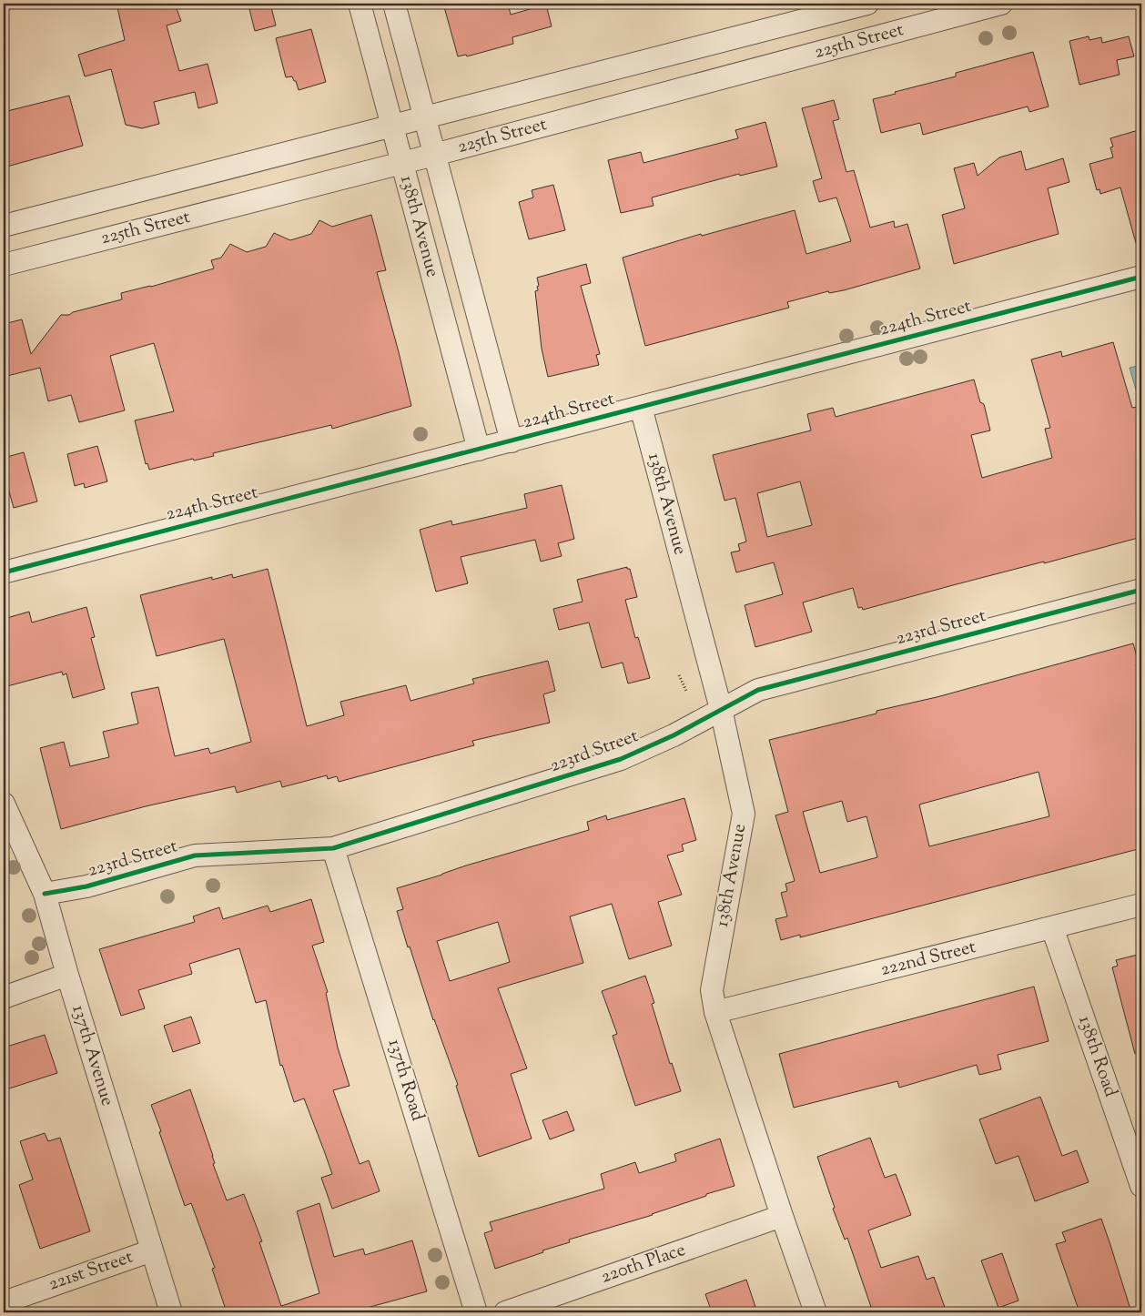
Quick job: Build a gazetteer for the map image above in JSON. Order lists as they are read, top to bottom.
{
  "streets": {
    "street": [
      "225th Street",
      "138th Avenue",
      "224th Street",
      "223rd Street",
      "222nd Street",
      "137th Avenue",
      "138th Road",
      "137th Road",
      "220th Place",
      "221st Street"
    ]
  },
  "crossings": [
    ["225th Street", "138th Avenue"],
    ["138th Avenue", "224th Street"],
    ["138th Avenue", "223rd Street"],
    ["138th Avenue", "222nd Street"],
    ["138th Avenue", "220th Place"],
    ["223rd Street", "137th Avenue"],
    ["223rd Street", "137th Road"],
    ["222nd Street", "138th Road"],
    ["137th Avenue", "221st Street"]
  ]
}
